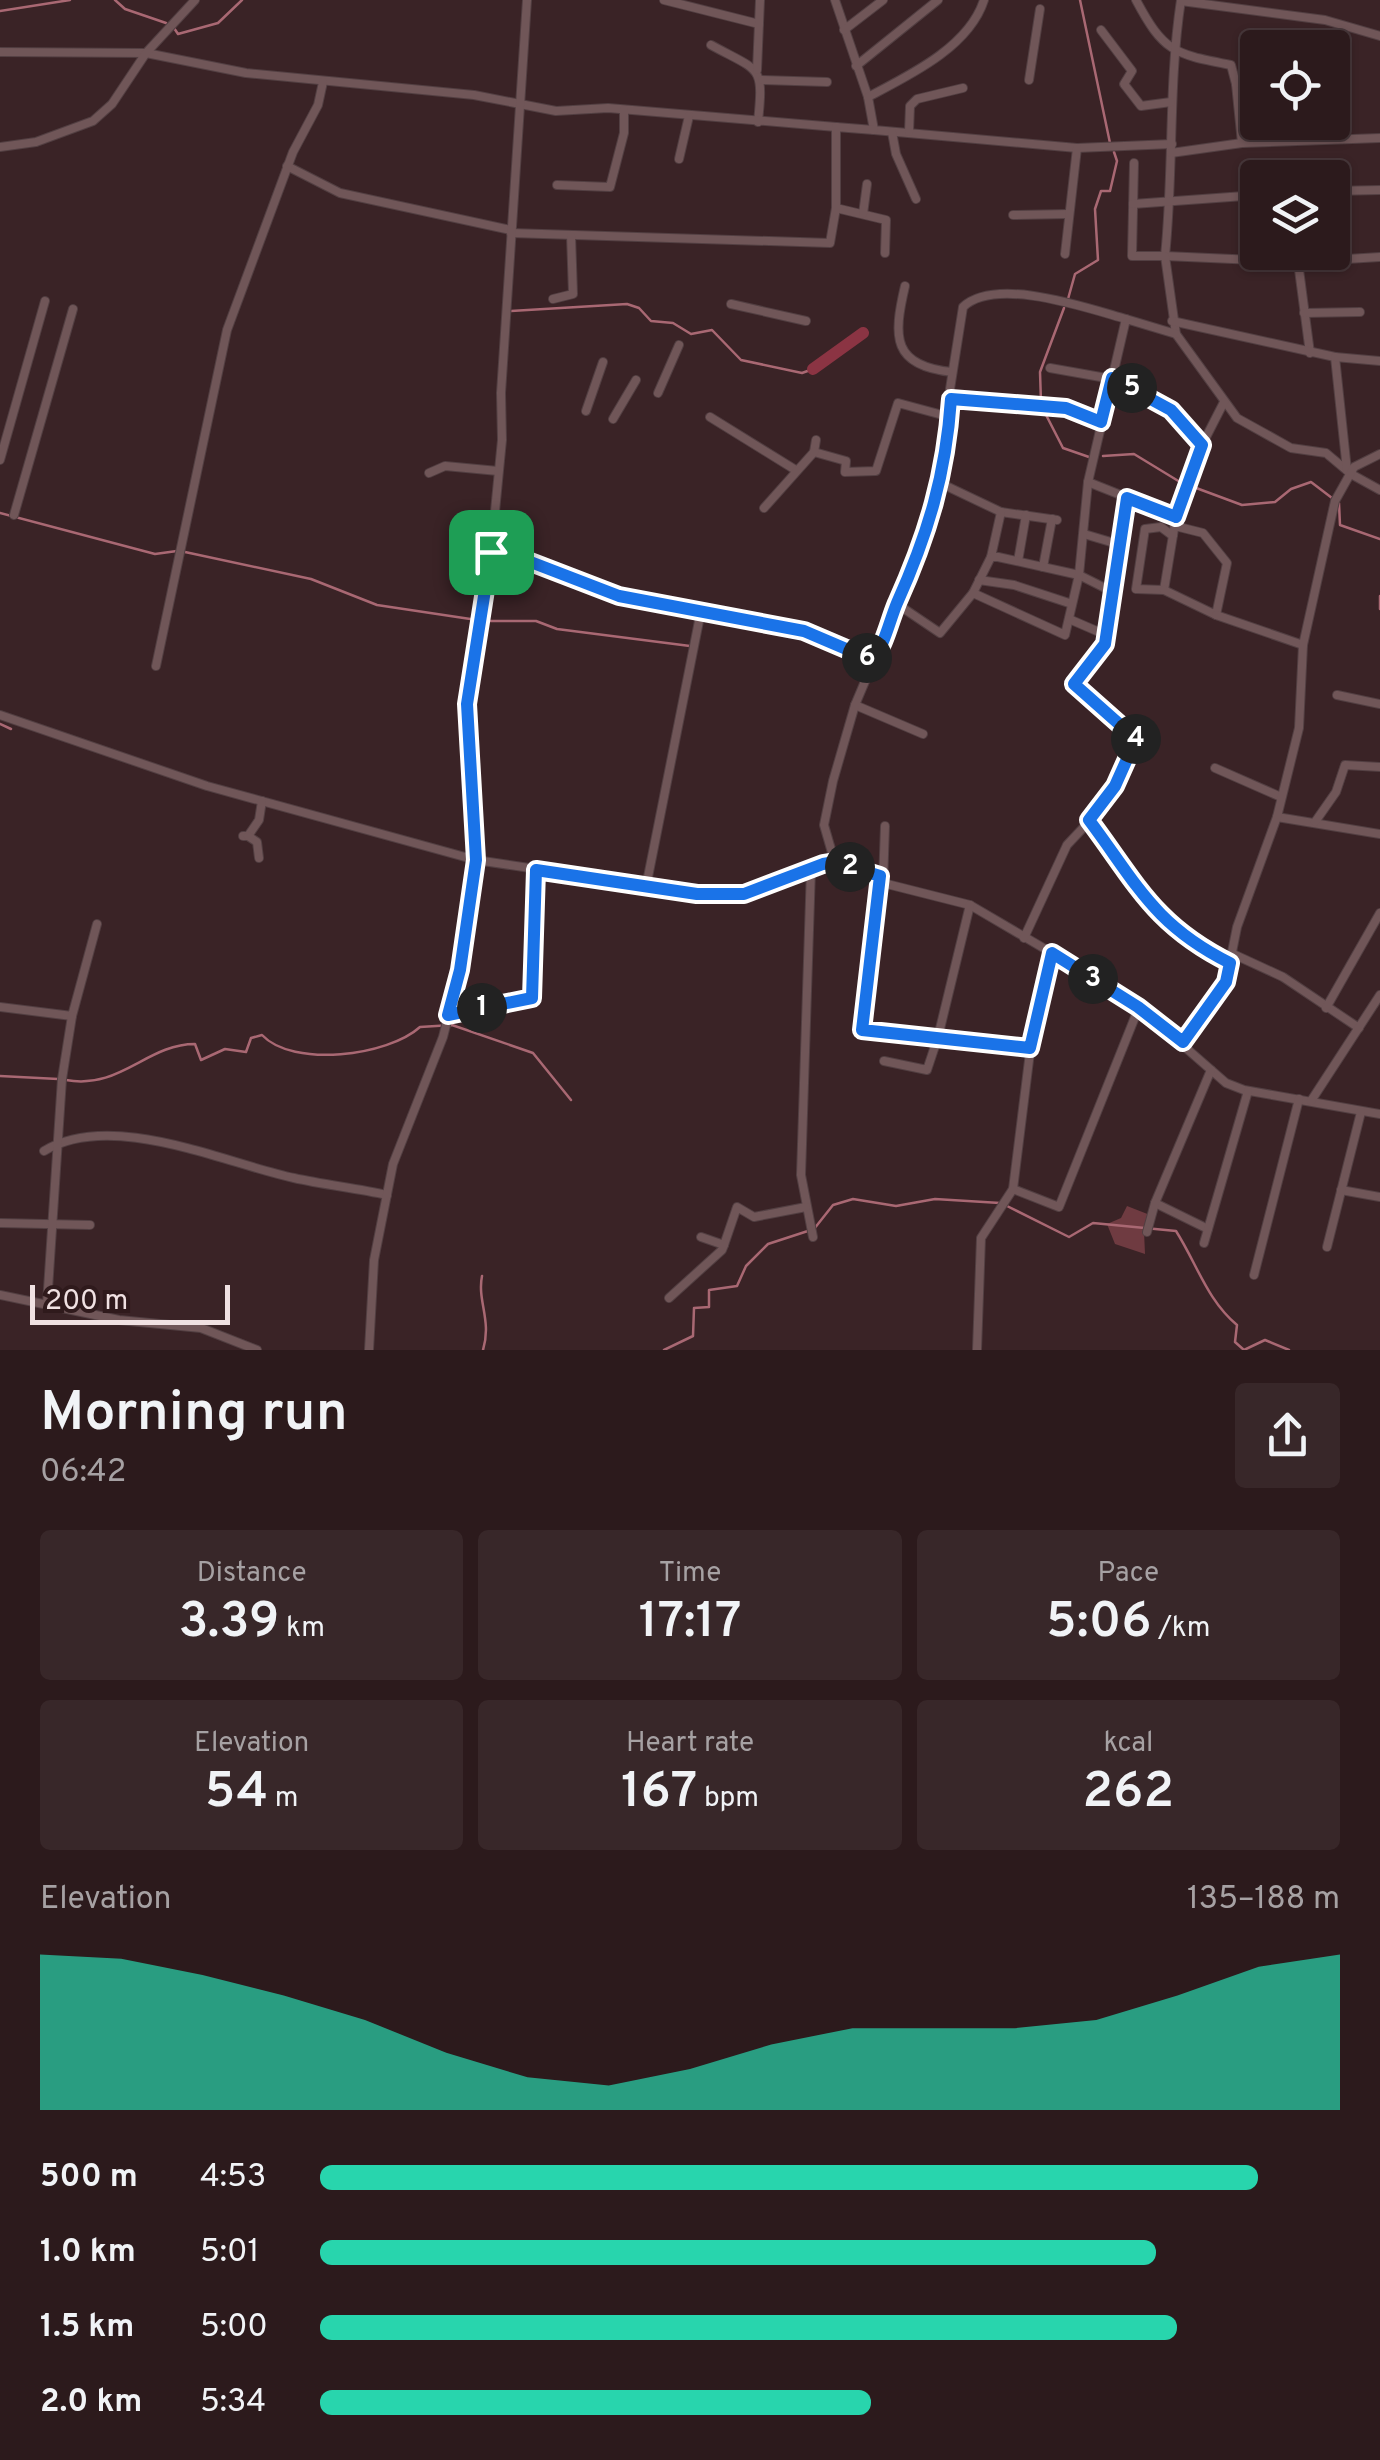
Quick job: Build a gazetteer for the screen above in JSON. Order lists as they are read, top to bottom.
{
  "scale_bar": "200 m",
  "page": {
    "pins": [
      "5",
      "6",
      "4",
      "2",
      "3",
      "1"
    ],
    "scale": "200 m",
    "heading": ["Morning run", "06:42"],
    "stats": [
      ["Distance", "3.39 km"],
      ["Time", "17:17"],
      ["Pace", "5:06 /km"],
      ["Elevation", "54 m"],
      ["Heart rate", "167 bpm"],
      ["kcal", "262"]
    ],
    "chart": ["Elevation", "135–188 m"],
    "list": [
      {
        "name": "500 m",
        "note": "4:53"
      },
      {
        "name": "1.0 km",
        "note": "5:01"
      },
      {
        "name": "1.5 km",
        "note": "5:00"
      },
      {
        "name": "2.0 km",
        "note": "5:34"
      }
    ]
  }
}
